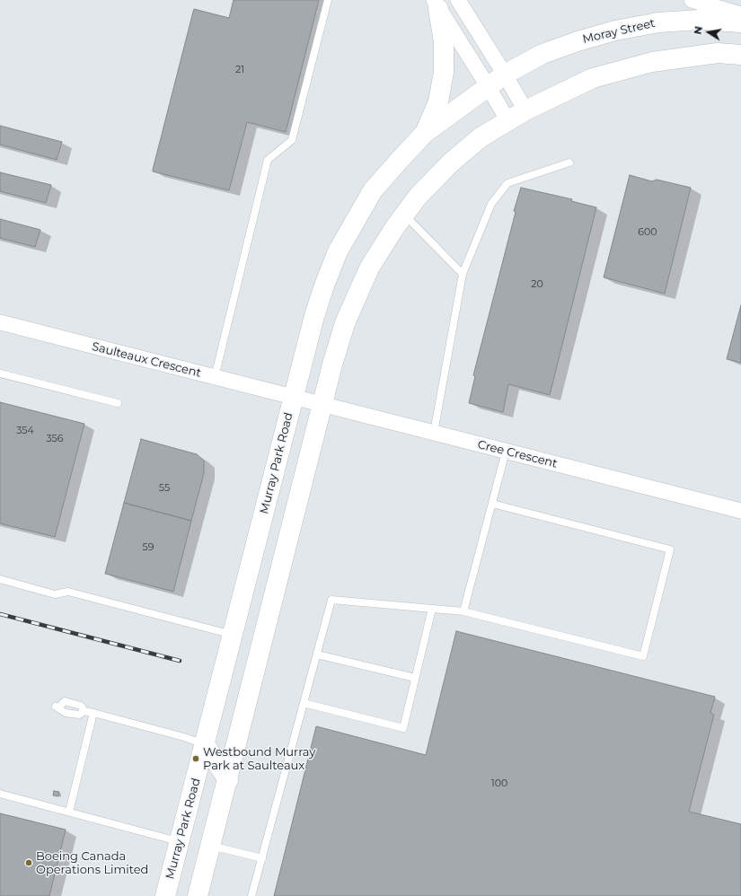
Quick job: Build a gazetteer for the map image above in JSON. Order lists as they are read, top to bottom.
{
  "streets": {
    "street": [
      "Moray Street",
      "Saulteaux Crescent",
      "Cree Crescent",
      "Murray Park Road"
    ]
  },
  "crossings": [
    ["Moray Street", "Murray Park Road"],
    ["Saulteaux Crescent", "Cree Crescent"],
    ["Saulteaux Crescent", "Murray Park Road"],
    ["Cree Crescent", "Murray Park Road"]
  ],
  "places": ["Westbound Murray Park at Saulteaux", "Boeing Canada Operations Limited"],
  "house_numbers": [
    "21",
    "600",
    "20",
    "354",
    "356",
    "55",
    "59",
    "100"
  ],
  "north": "left"
}
